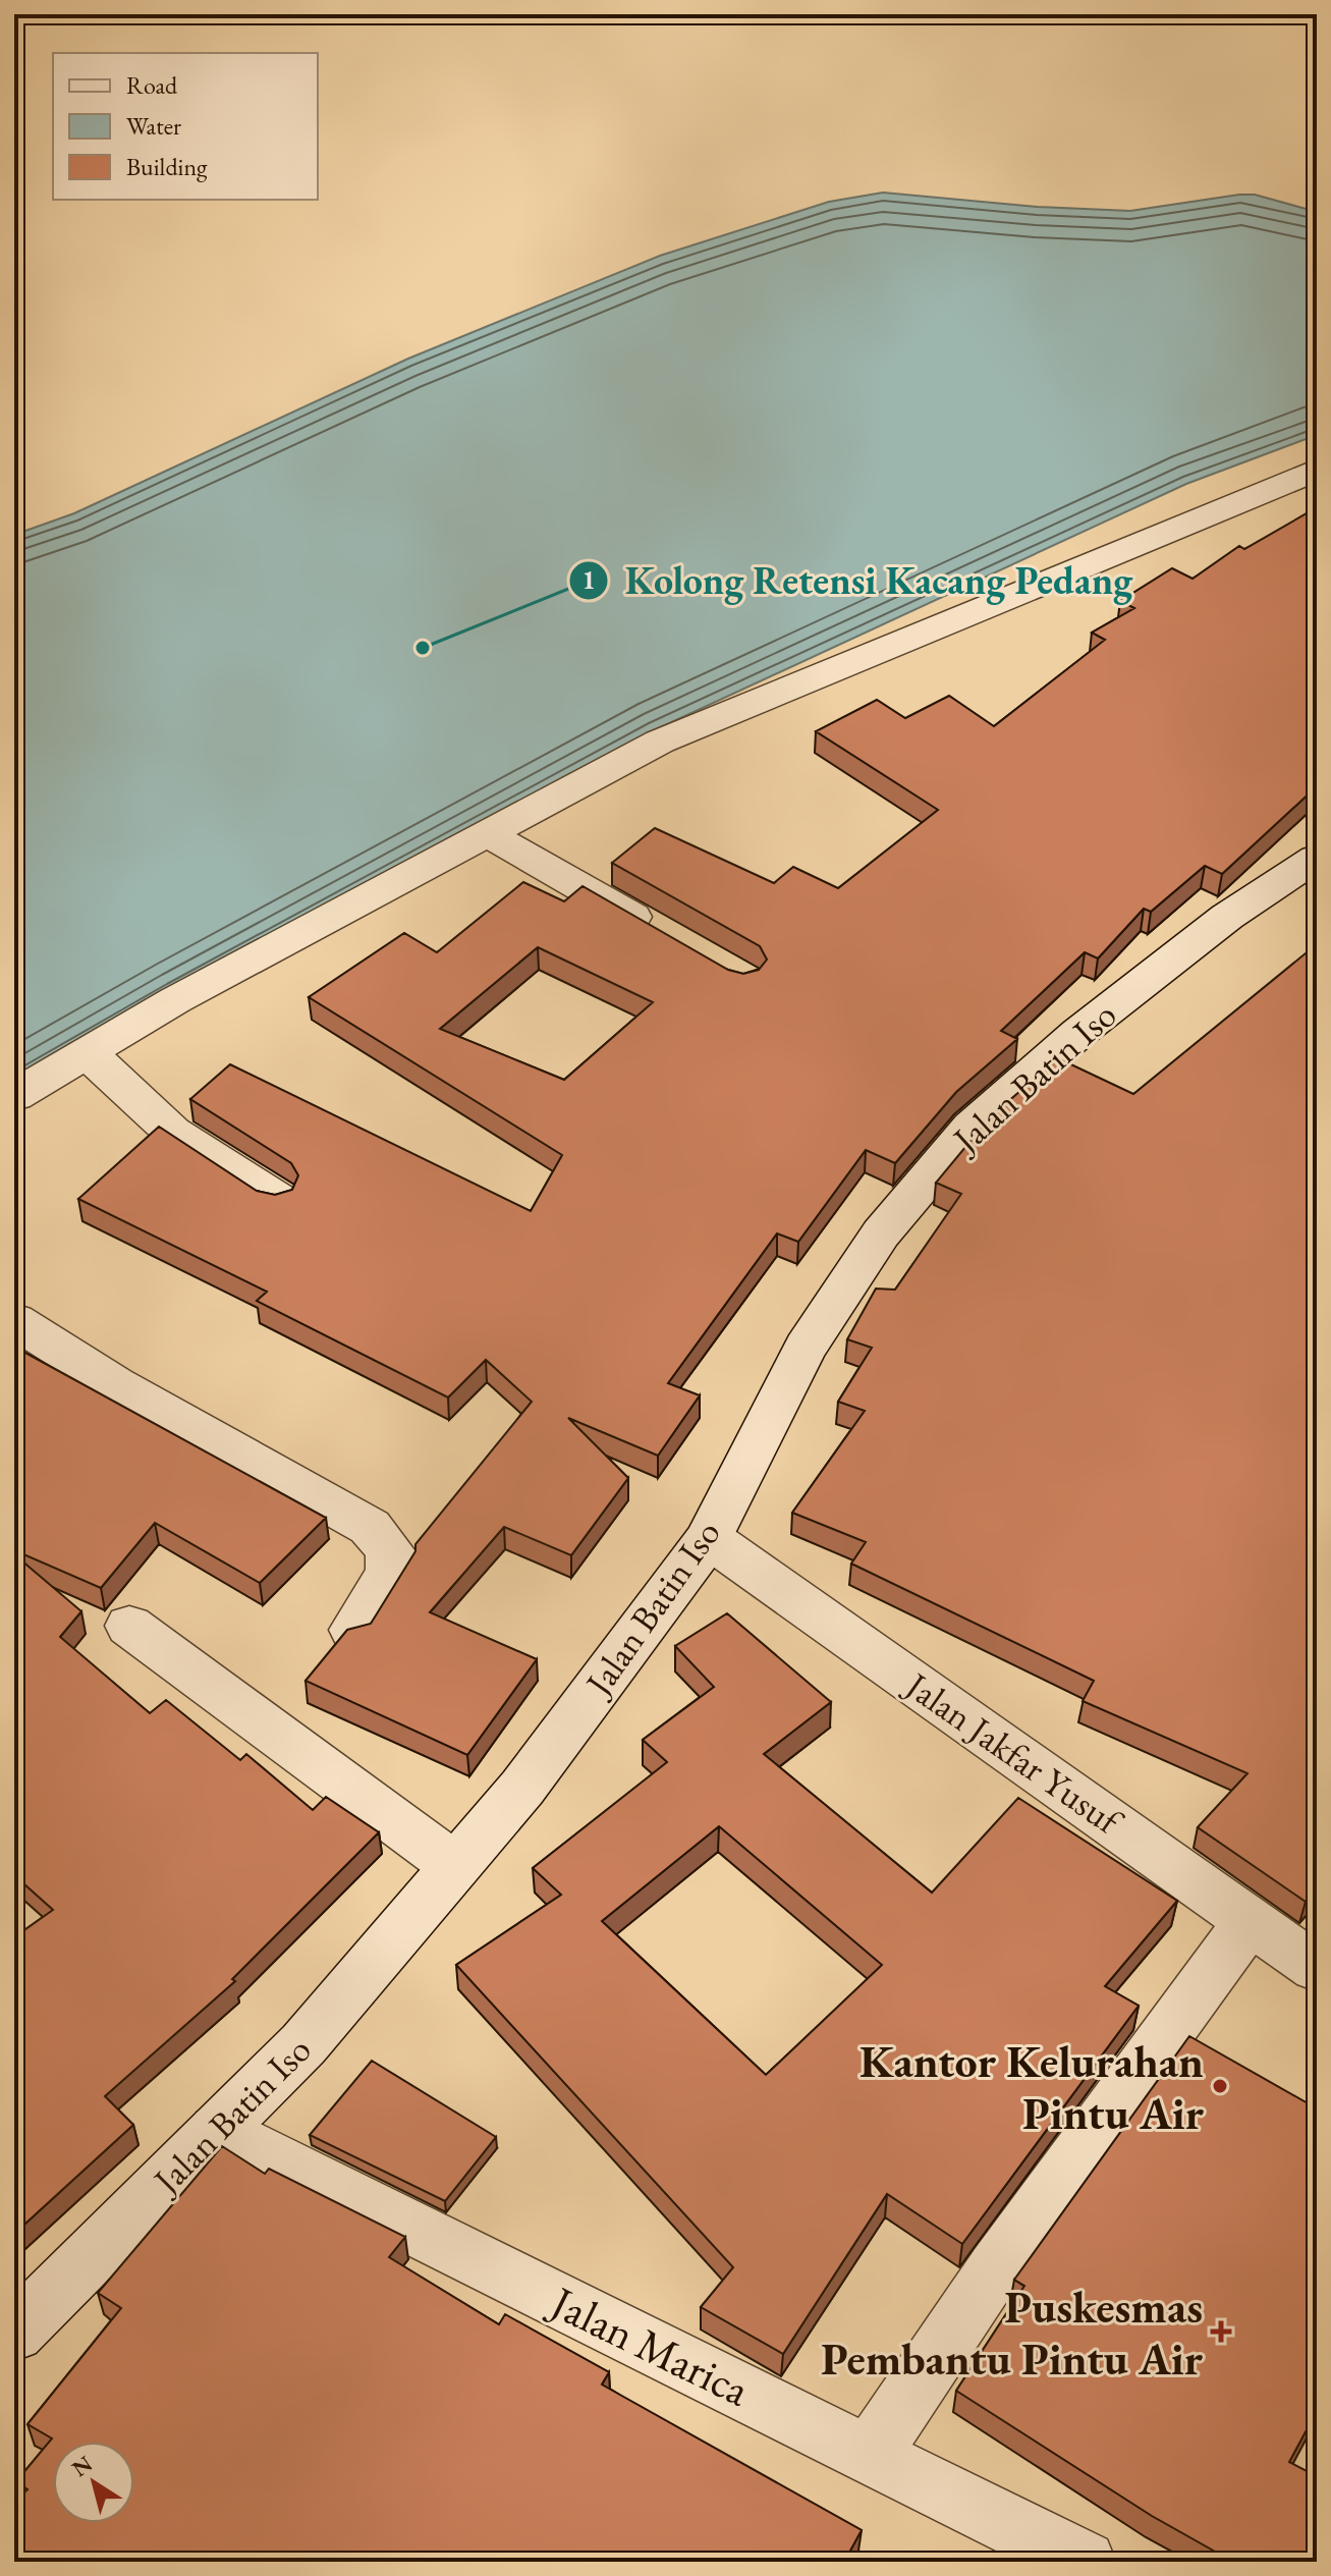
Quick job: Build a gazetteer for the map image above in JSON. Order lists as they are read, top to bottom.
{
  "streets": {
    "street": ["Jalan Batin Iso", "Jalan Jakfar Yusuf", "Jalan Marica"]
  },
  "crossings": [
    ["Jalan Batin Iso", "Jalan Jakfar Yusuf"],
    ["Jalan Batin Iso", "Jalan Marica"]
  ],
  "places": {
    "other": ["Kolong Retensi Kacang Pedang", "Kantor Kelurahan Pintu Air"],
    "health": ["Puskesmas Pembantu Pintu Air"]
  },
  "legend": ["Road", "Water", "Building"],
  "north": "top left"
}
